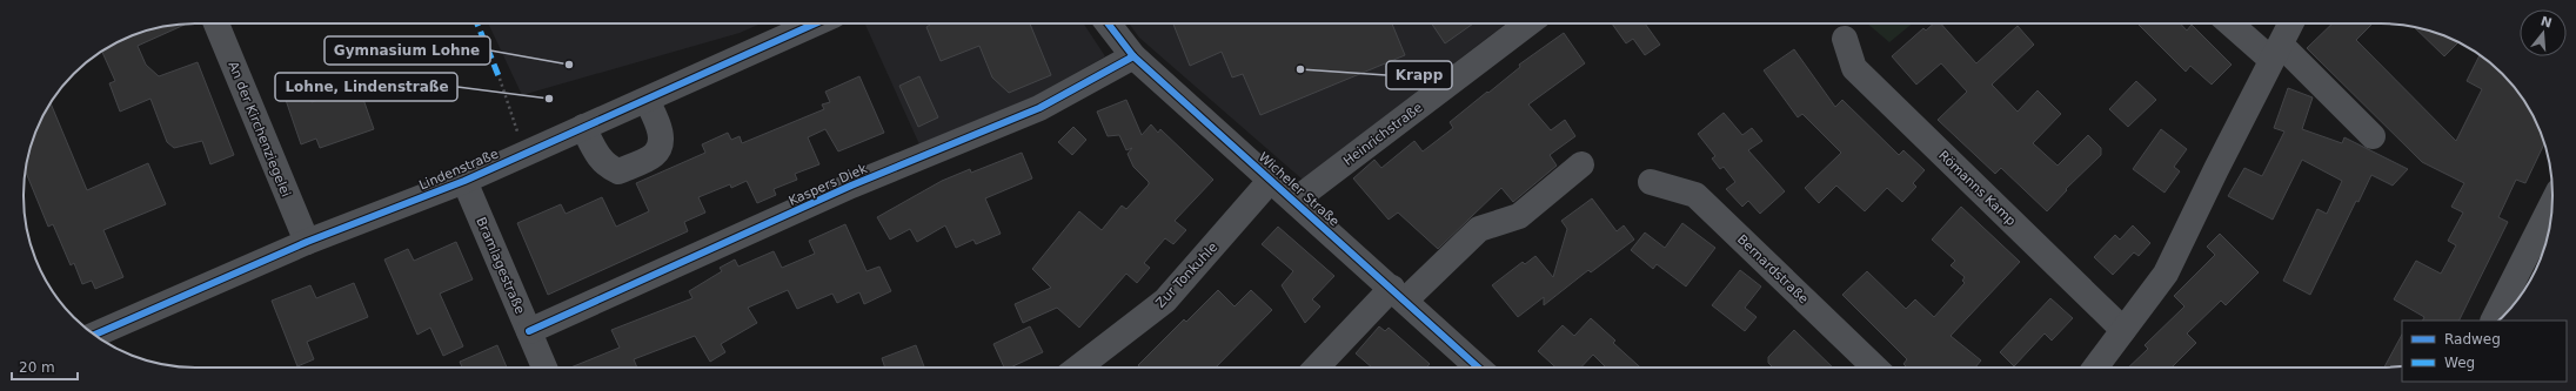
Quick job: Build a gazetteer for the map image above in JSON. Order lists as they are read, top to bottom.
{
  "streets": {
    "street": [
      "An der Kirchenziegelei",
      "Heinrichstraße",
      "Lindenstraße",
      "Kaspers Diek",
      "Römanns Kamp",
      "Wicheler Straße",
      "Bramlagestraße",
      "Bernardstraße",
      "Zur Tonkuhle"
    ]
  },
  "crossings": [
    ["An der Kirchenziegelei", "Lindenstraße"],
    ["Heinrichstraße", "Wicheler Straße"],
    ["Lindenstraße", "Bramlagestraße"],
    ["Kaspers Diek", "Wicheler Straße"],
    ["Kaspers Diek", "Bramlagestraße"],
    ["Wicheler Straße", "Zur Tonkuhle"]
  ],
  "places": ["Gymnasium Lohne", "Krapp", "Lohne, Lindenstraße"],
  "legend": ["Radweg", "Weg"],
  "scale_bar": "20 m",
  "north": "top"
}
